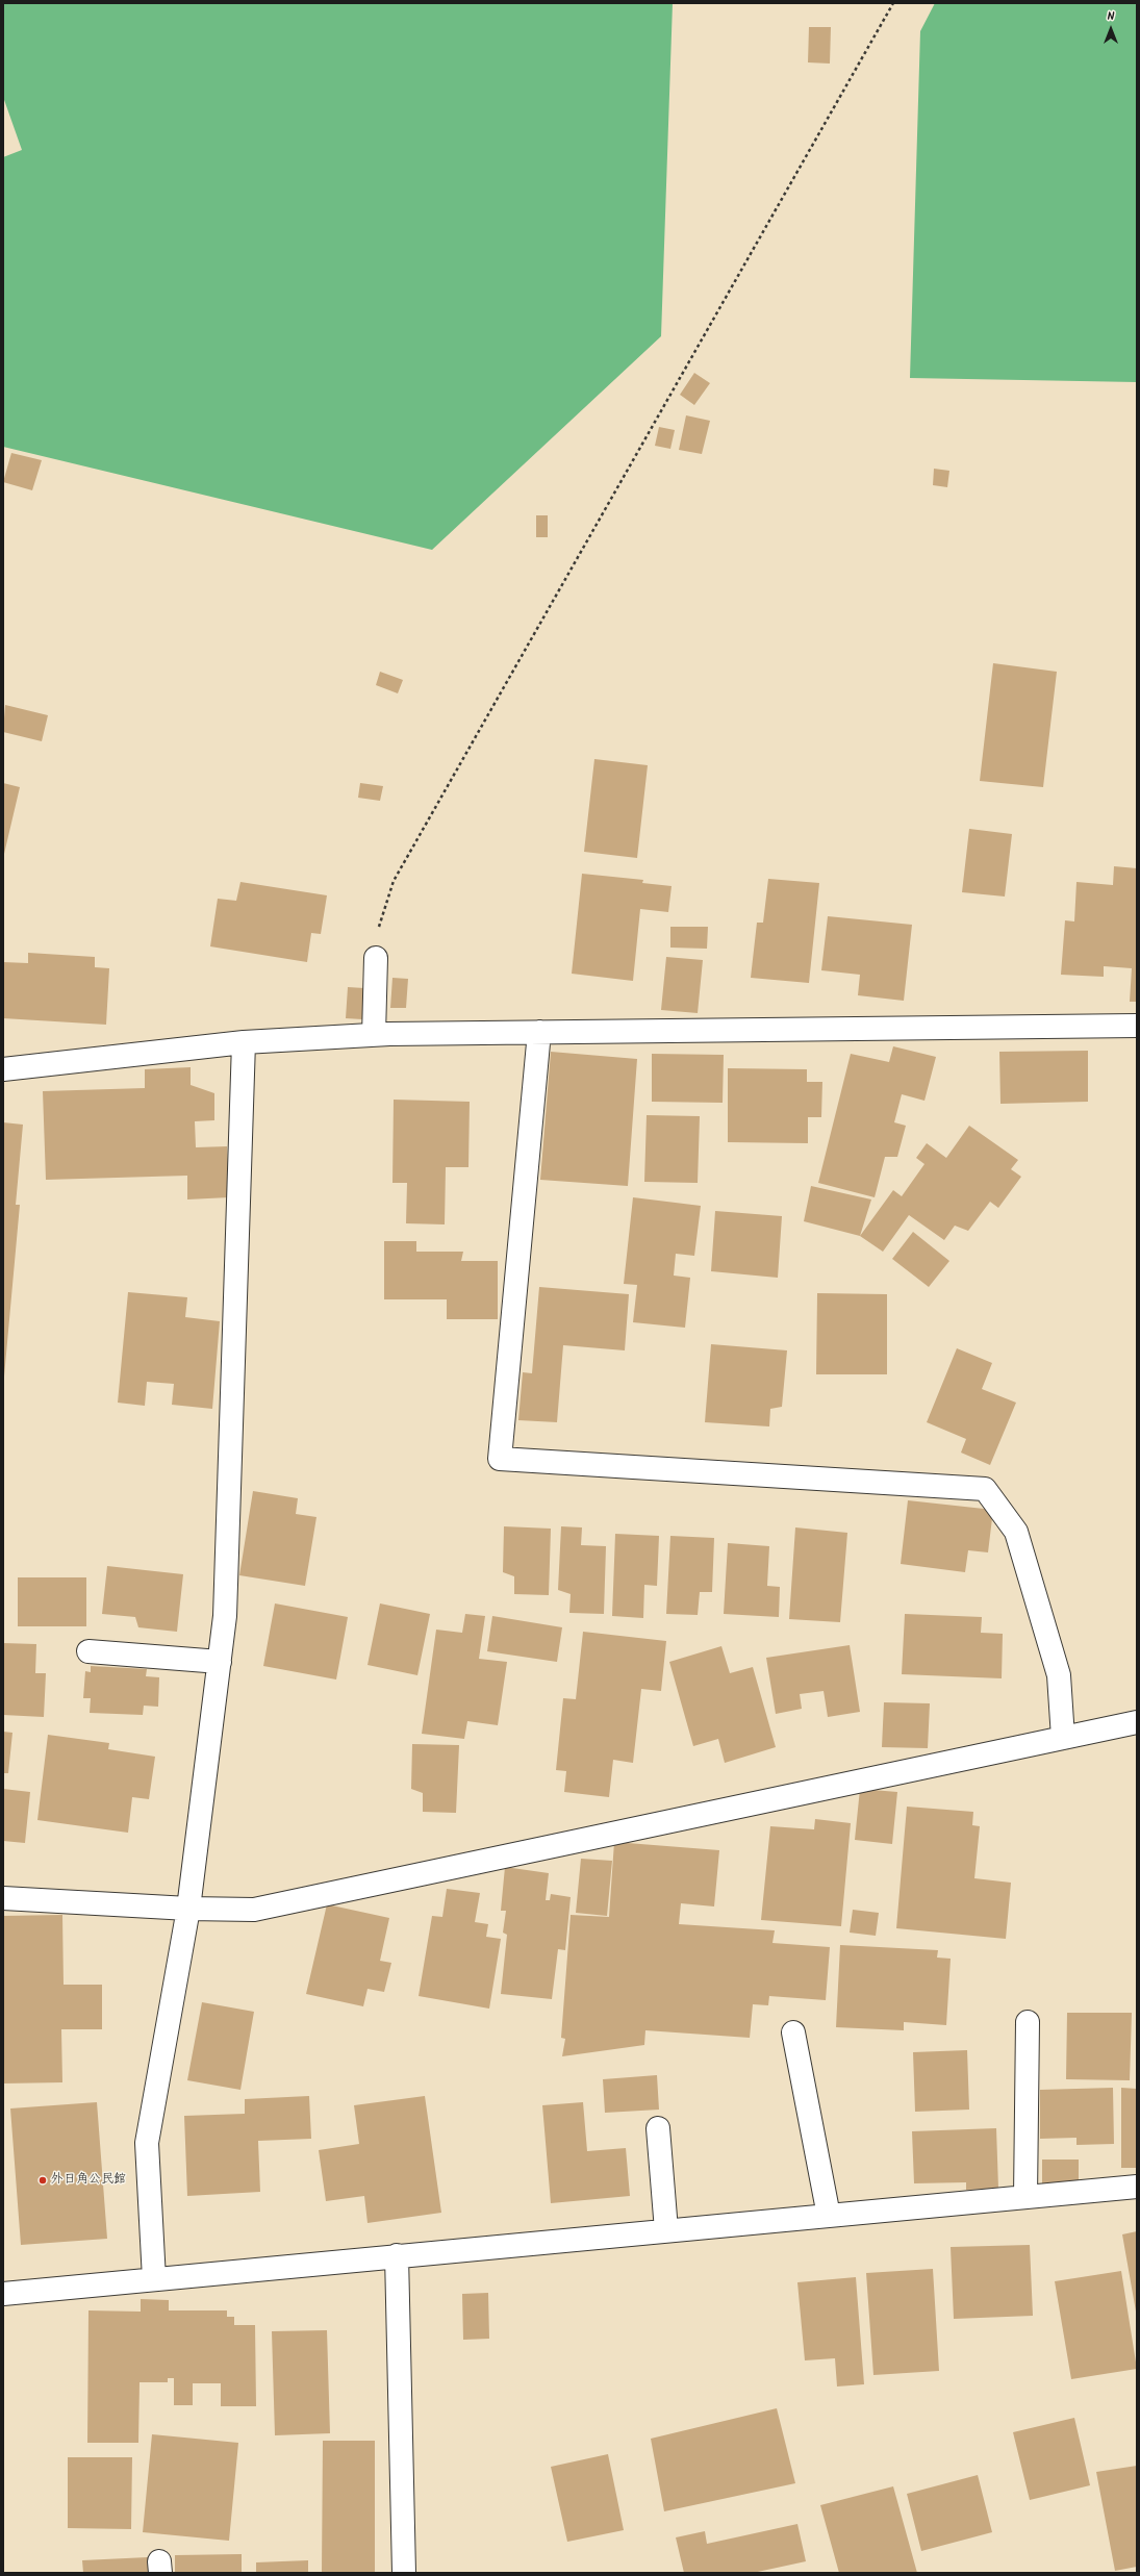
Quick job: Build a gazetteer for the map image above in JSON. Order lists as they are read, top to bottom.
{
  "places": ["外日角公民館"],
  "north": "top"
}
